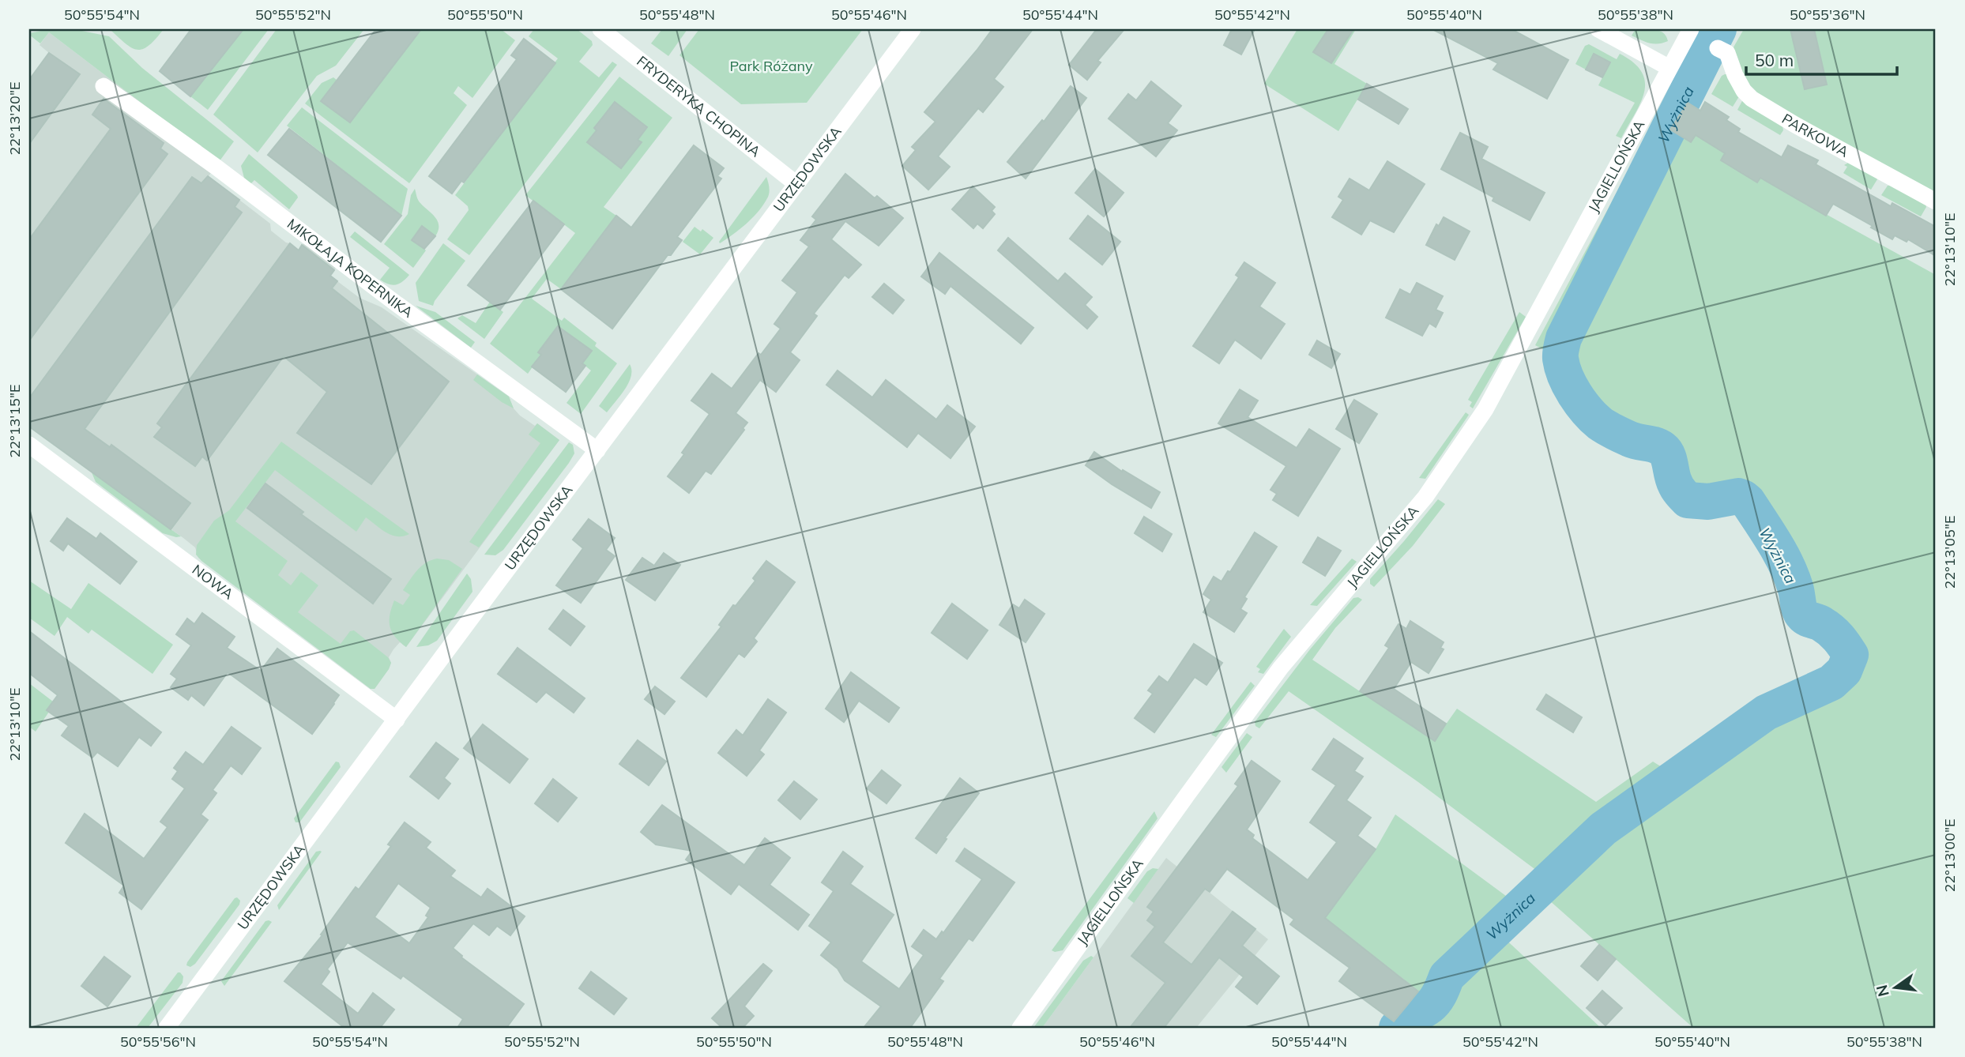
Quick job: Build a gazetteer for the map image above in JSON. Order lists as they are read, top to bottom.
{
  "streets": {
    "street": [
      "FRYDERYKA CHOPINA",
      "PARKOWA",
      "JAGIELLOŃSKA",
      "URZĘDOWSKA",
      "MIKOŁAJA KOPERNIKA",
      "NOWA"
    ]
  },
  "crossings": [
    ["FRYDERYKA CHOPINA", "URZĘDOWSKA"],
    ["PARKOWA", "JAGIELLOŃSKA"],
    ["URZĘDOWSKA", "MIKOŁAJA KOPERNIKA"],
    ["URZĘDOWSKA", "NOWA"]
  ],
  "water": ["Wyżnica"],
  "parks": ["Park Różany"],
  "scale_bar": "50 m",
  "north": "left",
  "coordinates": [
    "50°55'54\"N",
    "50°55'52\"N",
    "50°55'50\"N",
    "50°55'48\"N",
    "50°55'46\"N",
    "50°55'44\"N",
    "50°55'42\"N",
    "50°55'40\"N",
    "50°55'38\"N",
    "50°55'36\"N",
    "22°13'20\"E",
    "22°13'10\"E",
    "22°13'15\"E",
    "22°13'05\"E",
    "22°13'00\"E",
    "50°55'56\"N"
  ]
}
